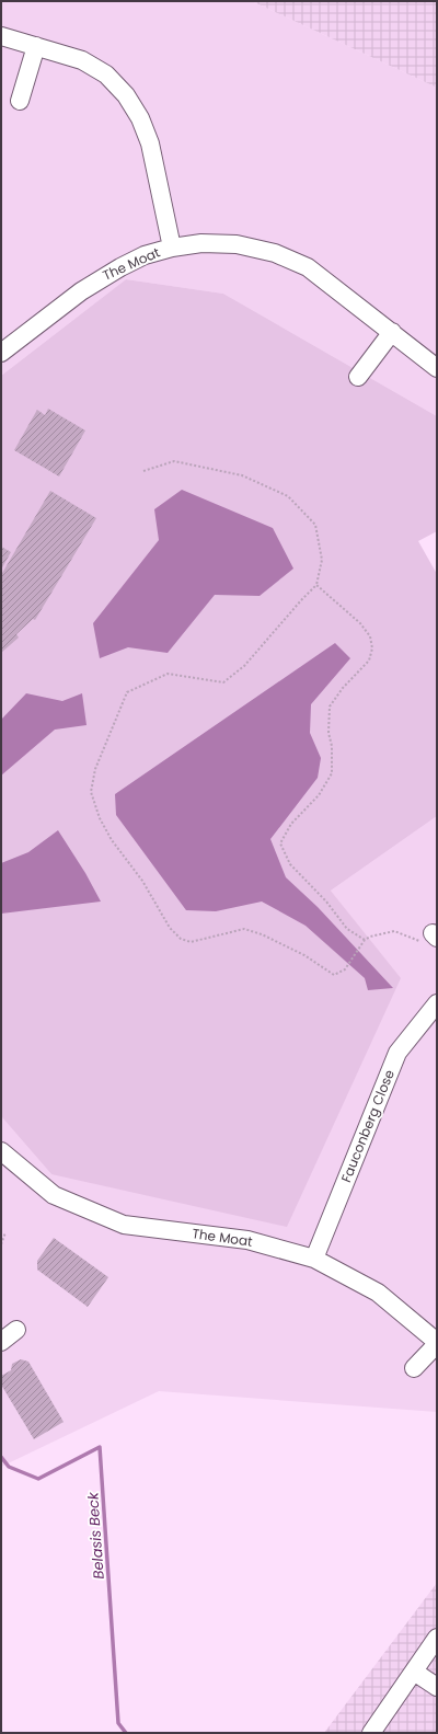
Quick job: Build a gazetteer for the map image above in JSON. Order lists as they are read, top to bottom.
{
  "streets": {
    "street": ["The Moat", "Fauconberg Close"]
  },
  "crossings": [
    ["The Moat", "Fauconberg Close"]
  ],
  "water": ["Belasis Beck"]
}
